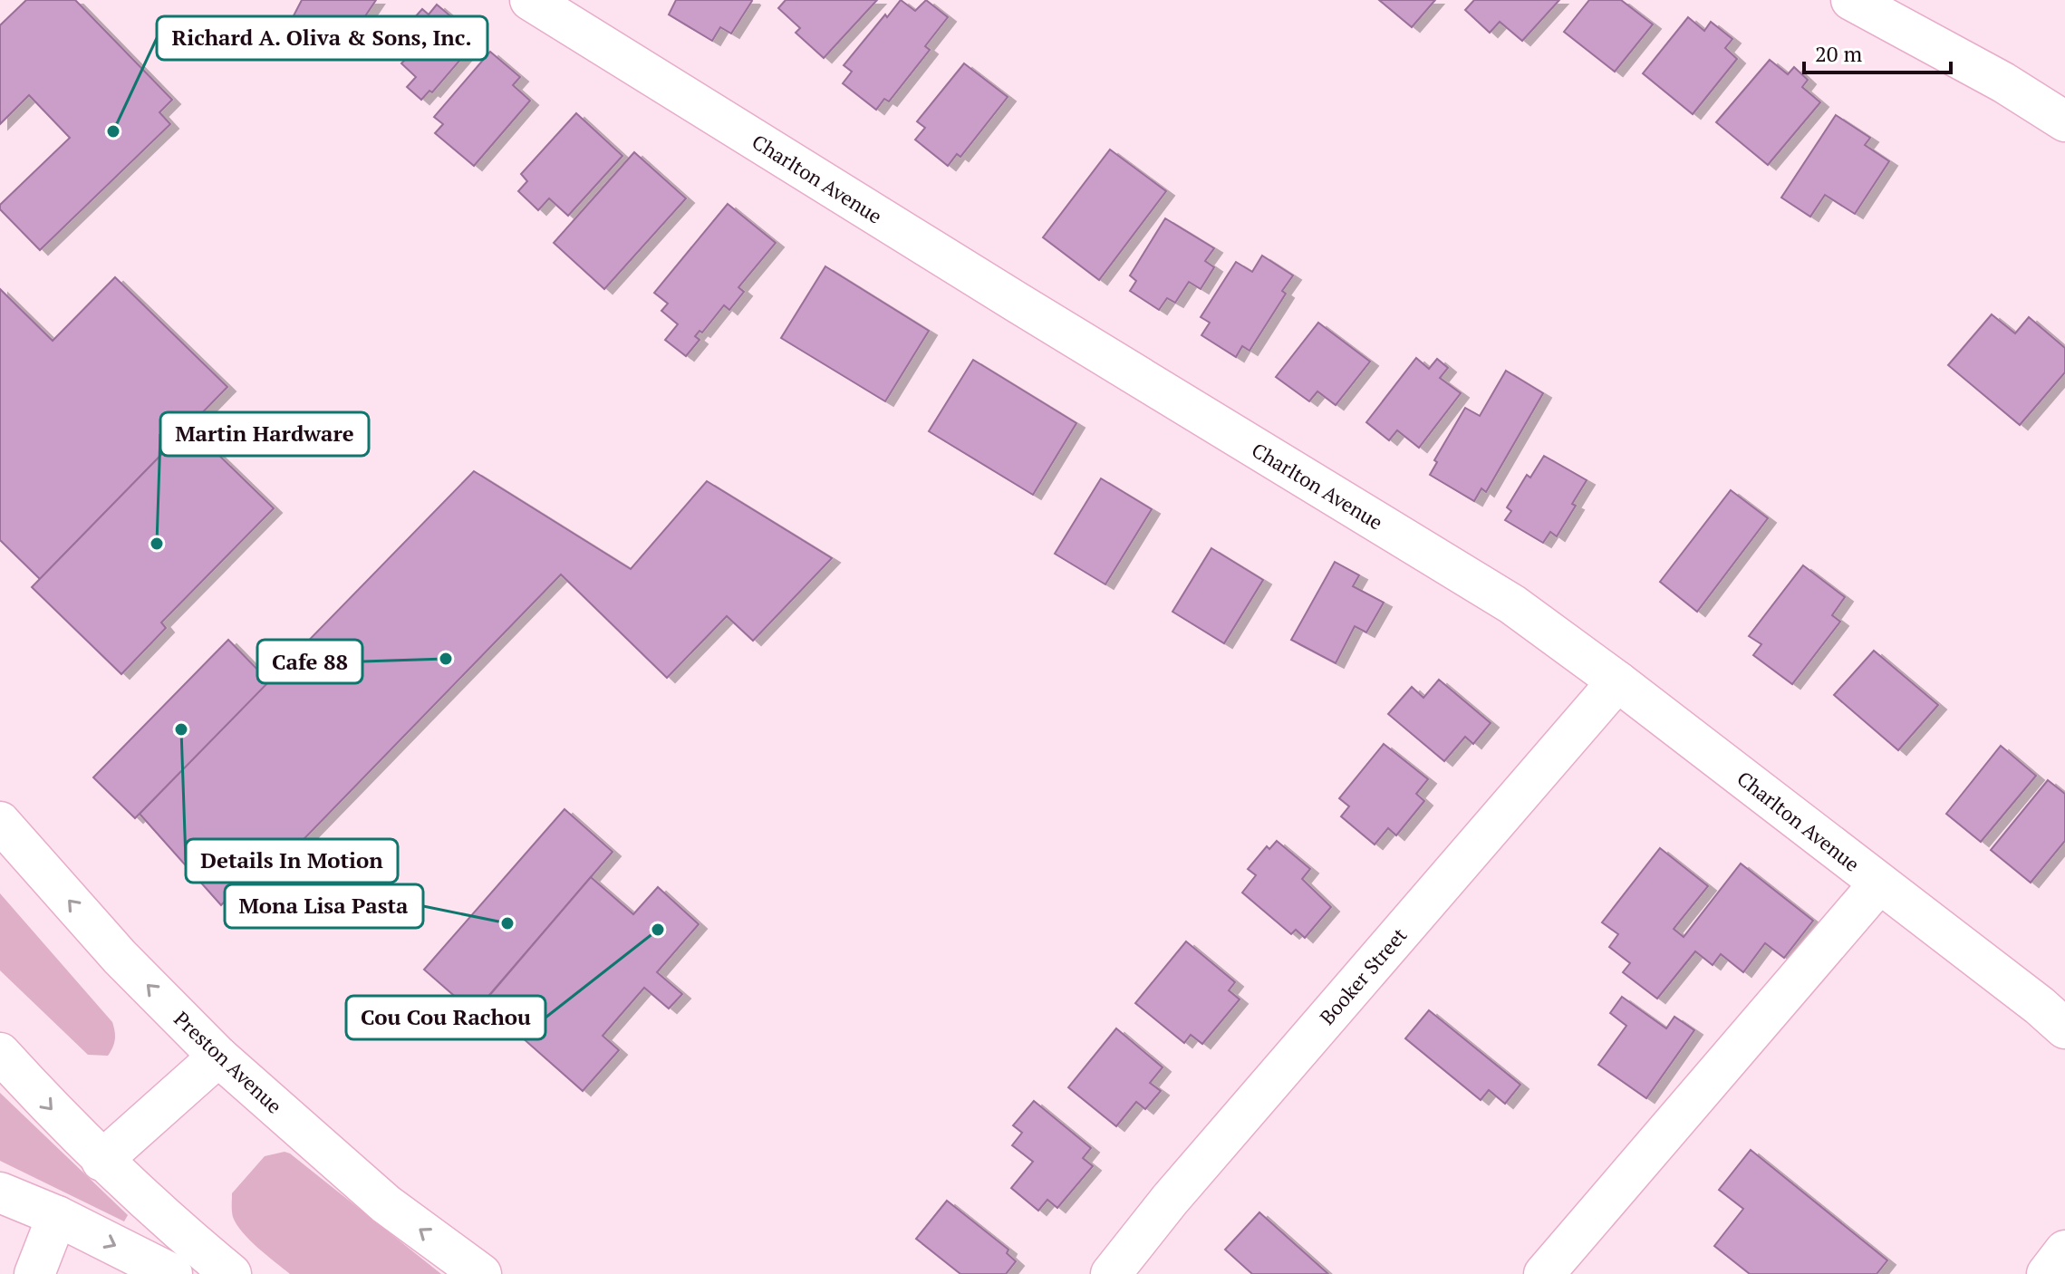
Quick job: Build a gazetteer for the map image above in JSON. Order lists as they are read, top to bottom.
{
  "streets": {
    "street": ["Charlton Avenue", "Booker Street", "Preston Avenue"]
  },
  "crossings": [
    ["Charlton Avenue", "Booker Street"]
  ],
  "places": [
    "Richard A. Oliva & Sons, Inc.",
    "Martin Hardware",
    "Cafe 88",
    "Details In Motion",
    "Mona Lisa Pasta",
    "Cou Cou Rachou"
  ],
  "scale_bar": "20 m"
}
